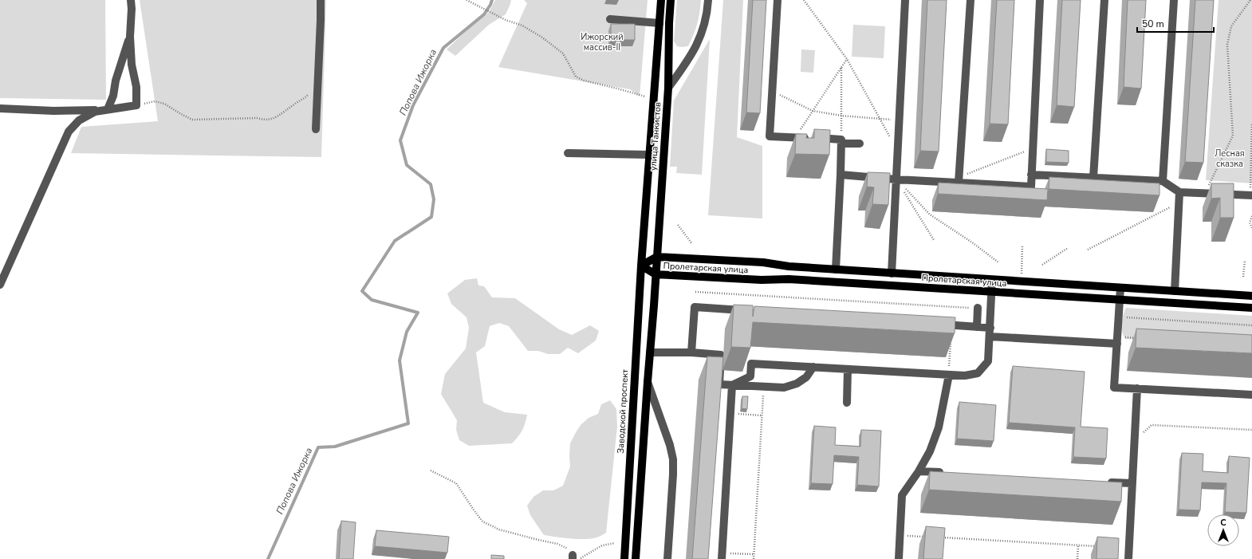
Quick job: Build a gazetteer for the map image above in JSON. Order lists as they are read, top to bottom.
{
  "streets": {
    "main road": ["улица Танкистов", "Пролетарская улица", "Заводской проспект"]
  },
  "crossings": [
    ["улица Танкистов", "Пролетарская улица"],
    ["улица Танкистов", "Заводской проспект"],
    ["Пролетарская улица", "Заводской проспект"]
  ],
  "water": ["Попова Ижорка"],
  "parks": ["Ижорский массив-II", "Лесная сказка"],
  "scale_bar": "50 m",
  "north": "top"
}
